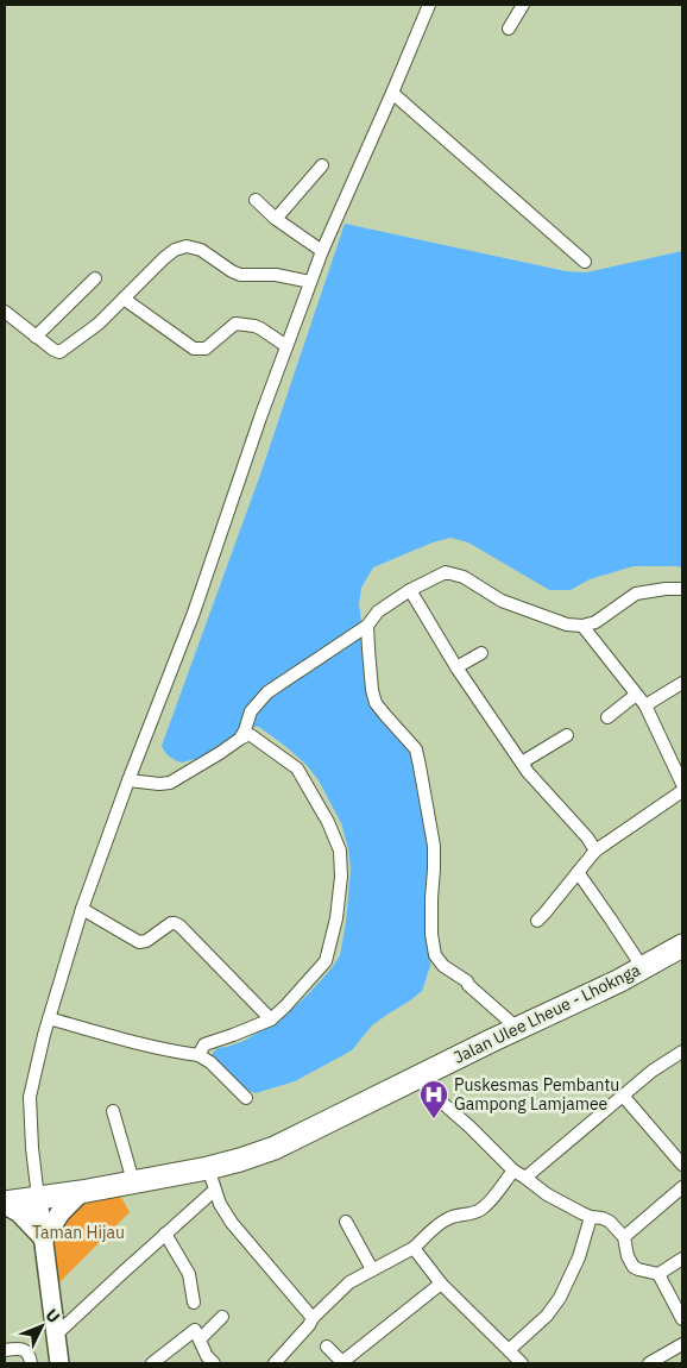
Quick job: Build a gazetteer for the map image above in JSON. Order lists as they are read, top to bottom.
{
  "streets": {
    "highway": ["Jalan Ulee Lheue - Lhoknga"]
  },
  "parks": ["Taman Hijau"],
  "places": {
    "hospital": ["Puskesmas Pembantu Gampong Lamjamee"]
  },
  "north": "top right"
}
